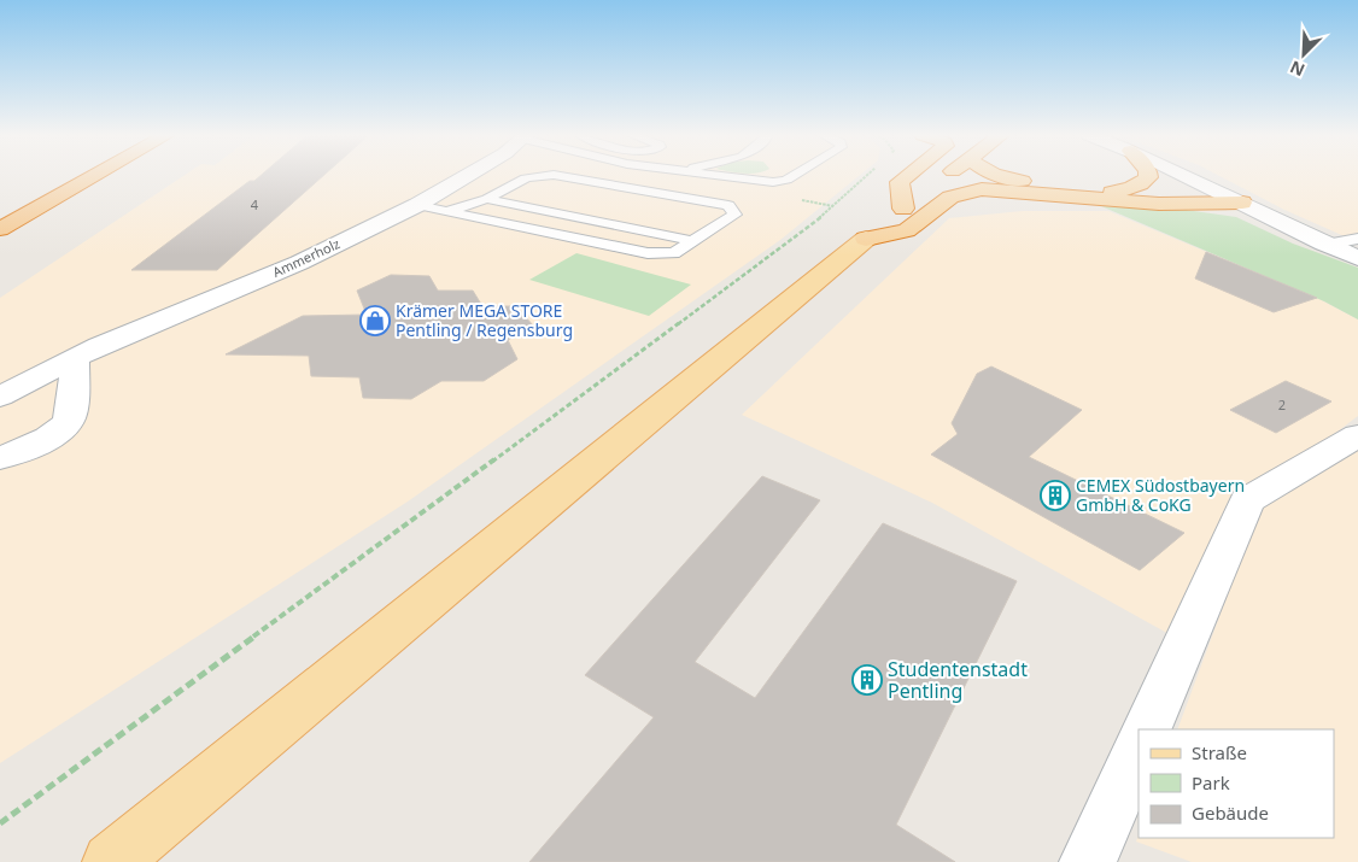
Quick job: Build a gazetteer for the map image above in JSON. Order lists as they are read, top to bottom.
{
  "streets": {
    "street": ["Ammerholz"]
  },
  "places": {
    "shop": ["Krämer MEGA STORE Pentling / Regensburg"],
    "building": ["CEMEX Südostbayern GmbH & CoKG", "Studentenstadt Pentling"]
  },
  "house_numbers": ["4", "2"],
  "legend": ["Straße", "Park", "Gebäude"],
  "north": "bottom left"
}
